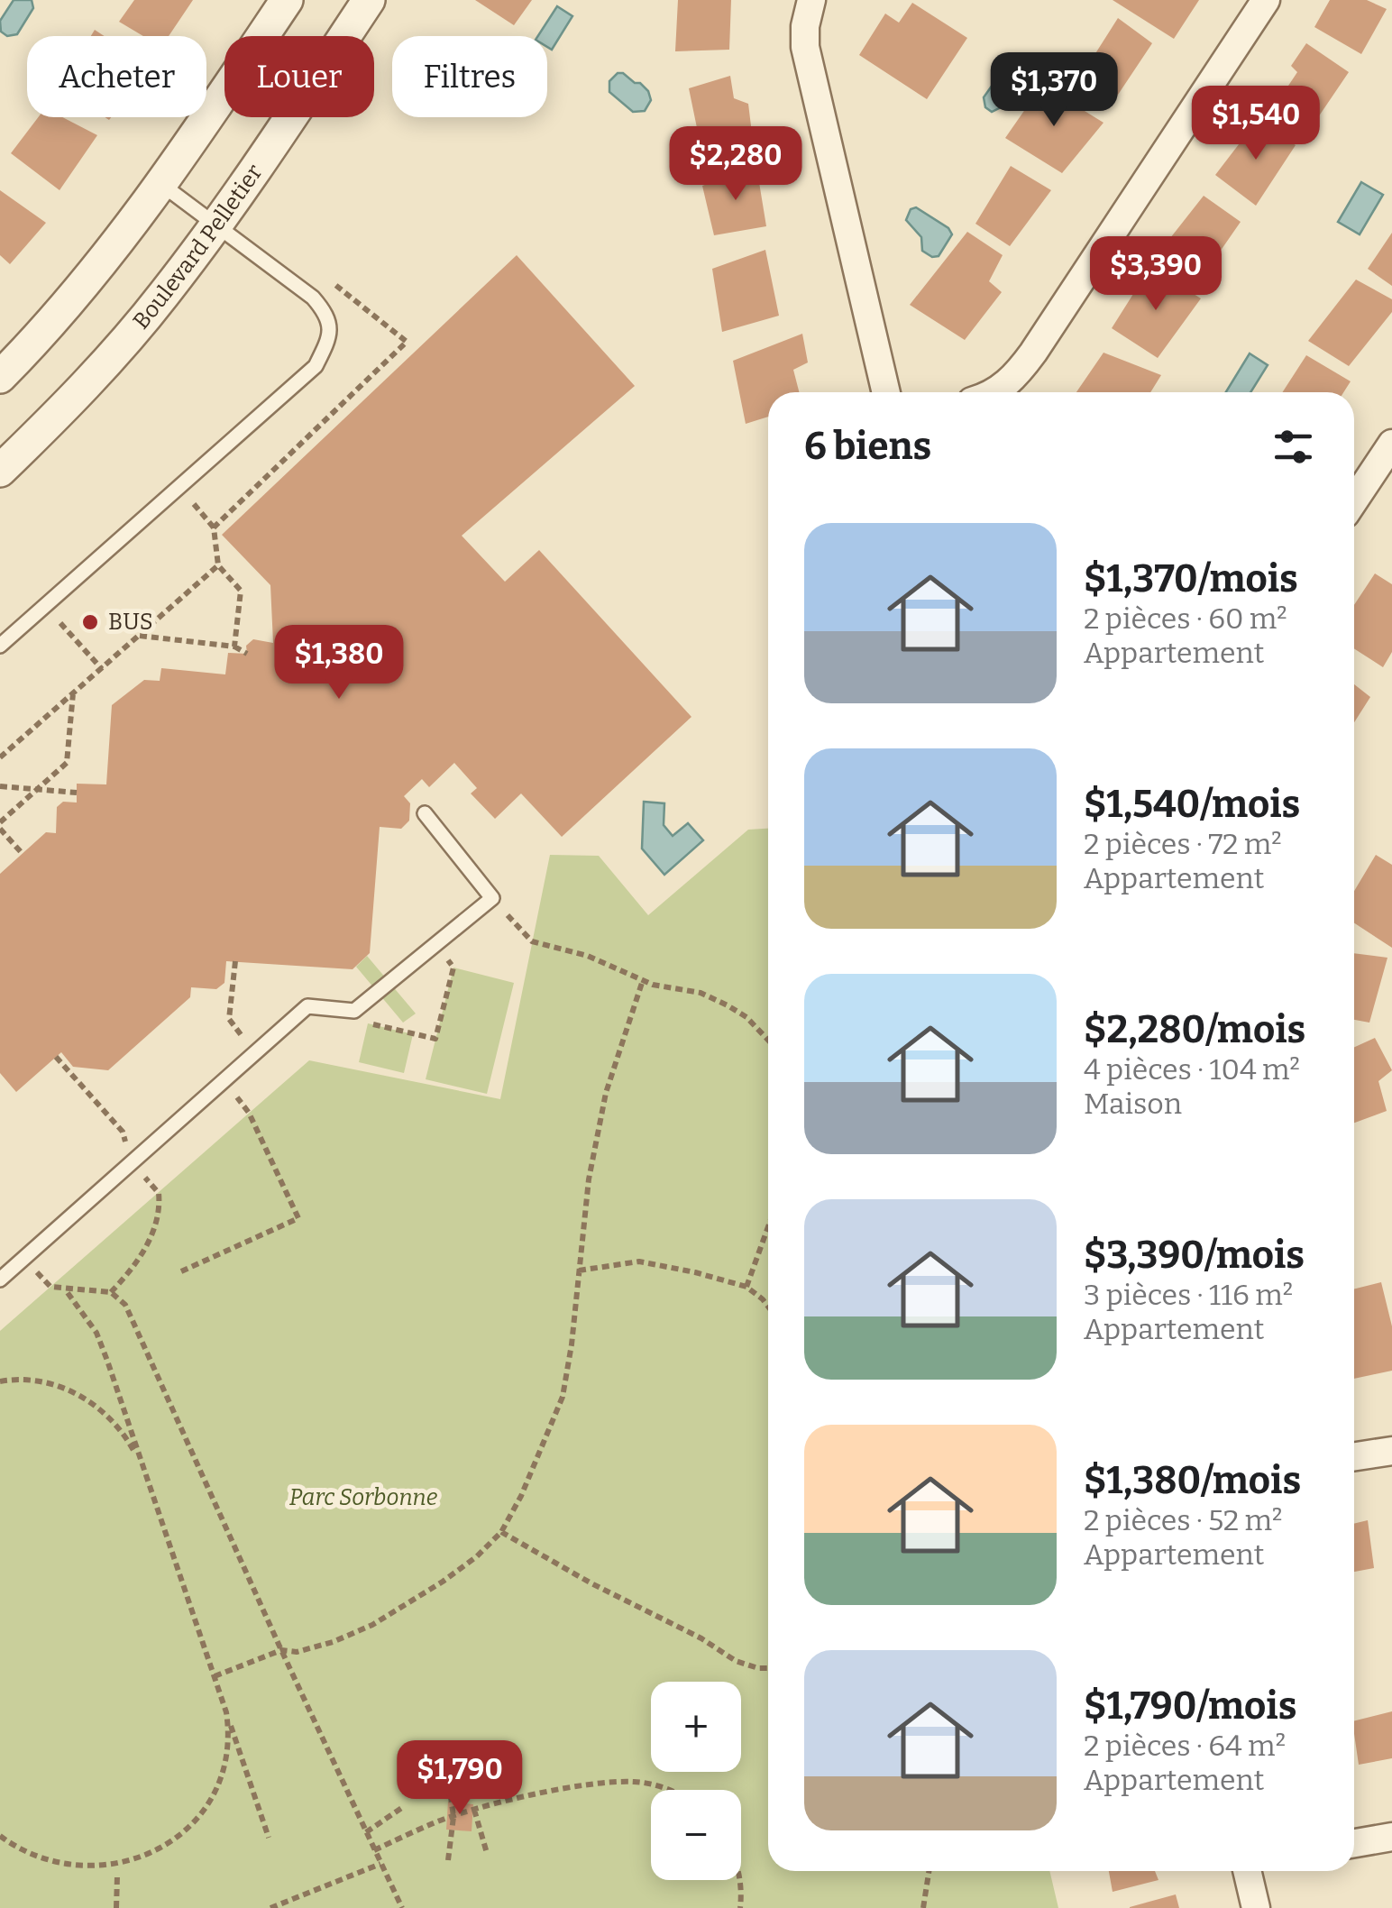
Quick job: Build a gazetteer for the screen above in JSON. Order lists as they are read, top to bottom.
{
  "streets": {
    "street": ["Boulevard Pelletier"]
  },
  "parks": ["Parc Sorbonne"],
  "places": ["BUS"],
  "page": {
    "chip": ["Acheter", "Louer", "Filtres"],
    "price": [
      "$1,370",
      "$1,540",
      "$2,280",
      "$3,390",
      "$1,380",
      "$1,790"
    ],
    "heading": "6 biens",
    "list": [
      {
        "name": "$1,370/mois",
        "note": "2 pièces · 60 m² · Appartement"
      },
      {
        "name": "$1,540/mois",
        "note": "2 pièces · 72 m² · Appartement"
      },
      {
        "name": "$2,280/mois",
        "note": "4 pièces · 104 m² · Maison"
      },
      {
        "name": "$3,390/mois",
        "note": "3 pièces · 116 m² · Appartement"
      },
      {
        "name": "$1,380/mois",
        "note": "2 pièces · 52 m² · Appartement"
      },
      {
        "name": "$1,790/mois",
        "note": "2 pièces · 64 m² · Appartement"
      }
    ],
    "map_buttons": ["+", "−"]
  }
}
